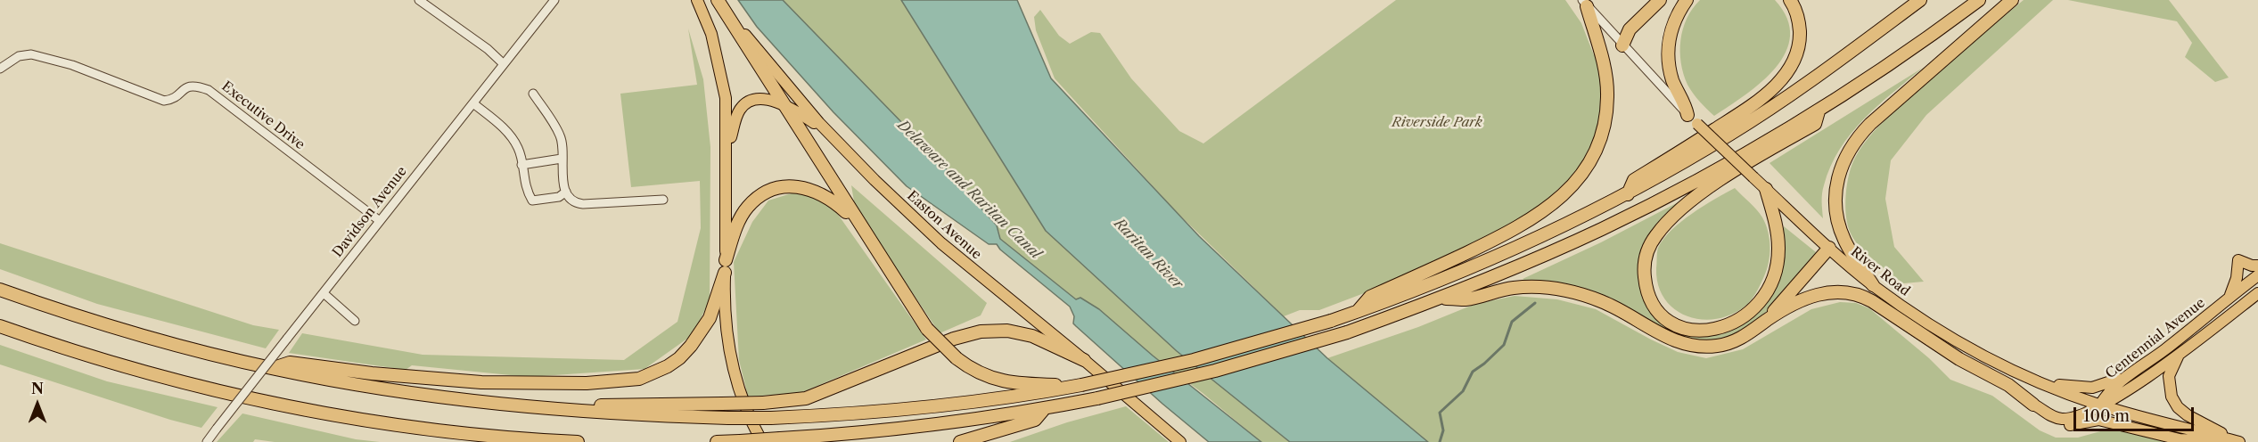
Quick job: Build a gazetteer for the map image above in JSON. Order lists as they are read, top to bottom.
{
  "streets": {
    "main road": ["Easton Avenue", "River Road", "Centennial Avenue"],
    "street": ["Executive Drive", "Davidson Avenue"]
  },
  "crossings": [
    ["Executive Drive", "Davidson Avenue"],
    ["River Road", "Centennial Avenue"]
  ],
  "water": ["Delaware and Raritan Canal", "Raritan River"],
  "parks": ["Riverside Park"],
  "scale_bar": "100 m",
  "north": "top"
}
